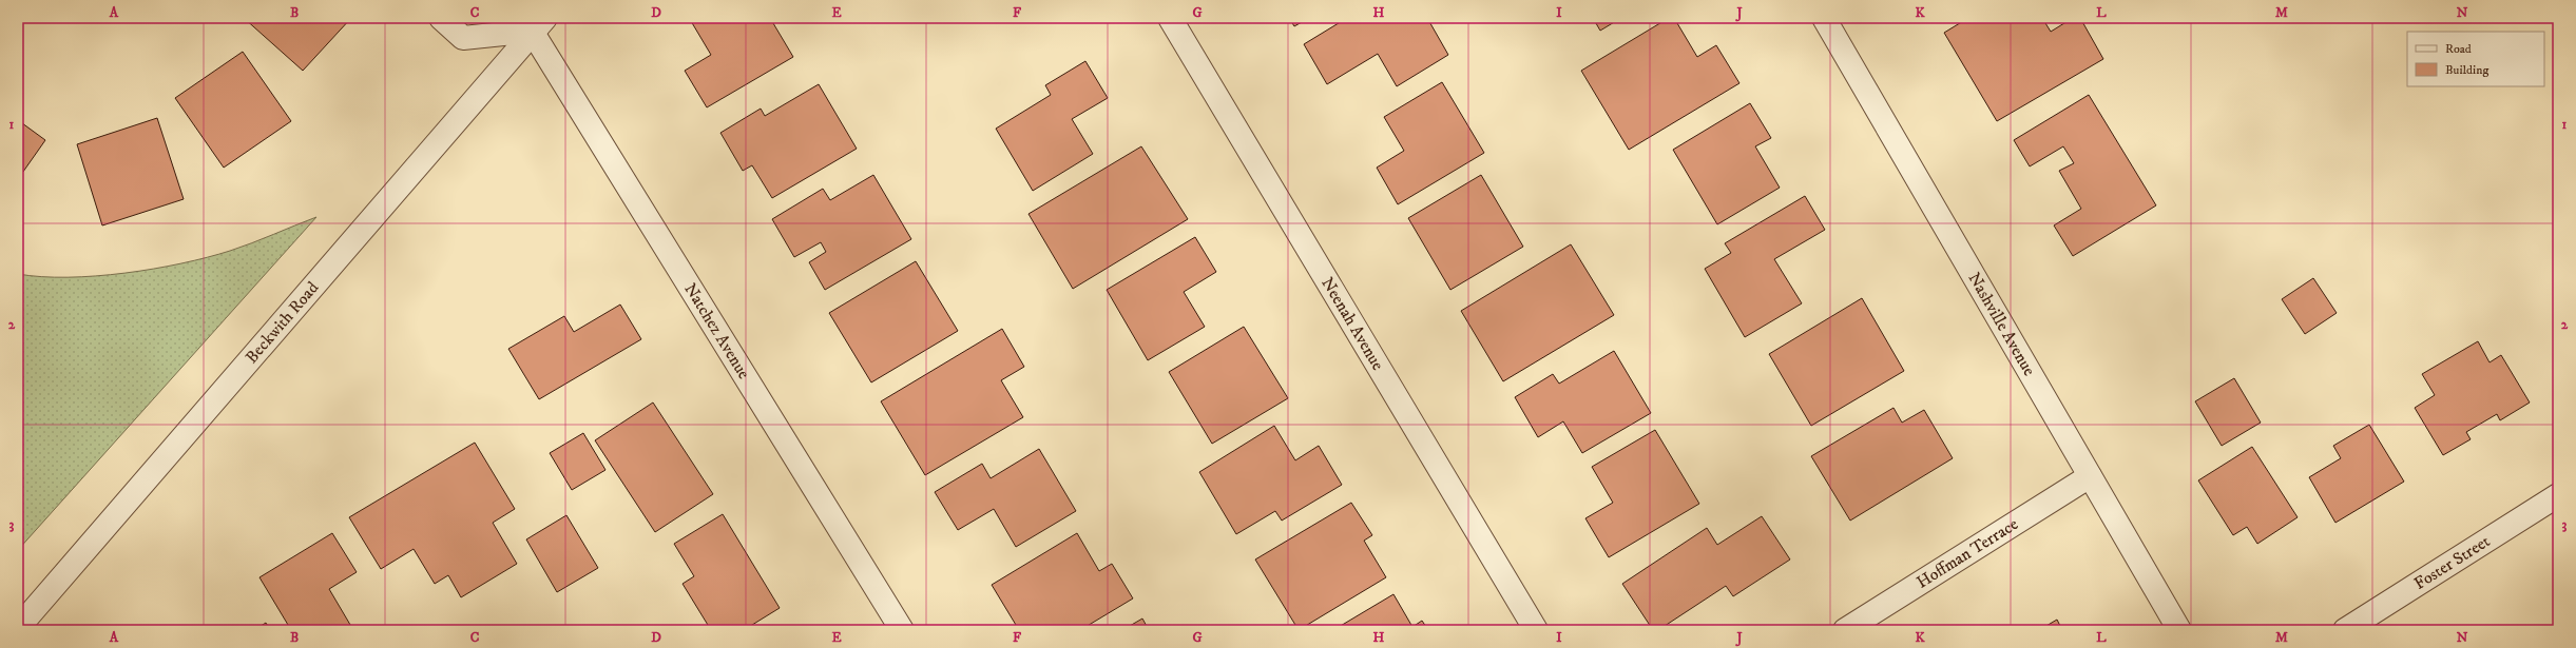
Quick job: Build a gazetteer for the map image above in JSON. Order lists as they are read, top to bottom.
{
  "streets": {
    "street": [
      "Beckwith Road",
      "Neenah Avenue",
      "Nashville Avenue",
      "Natchez Avenue",
      "Hoffman Terrace",
      "Foster Street"
    ]
  },
  "crossings": [
    ["Beckwith Road", "Natchez Avenue"],
    ["Nashville Avenue", "Hoffman Terrace"]
  ],
  "legend": ["Road", "Building"],
  "grid": {
    "columns": [
      "A",
      "B",
      "C",
      "D",
      "E",
      "F",
      "G",
      "H",
      "I",
      "J",
      "K",
      "L",
      "M",
      "N"
    ],
    "rows": ["1", "2", "3"]
  }
}
